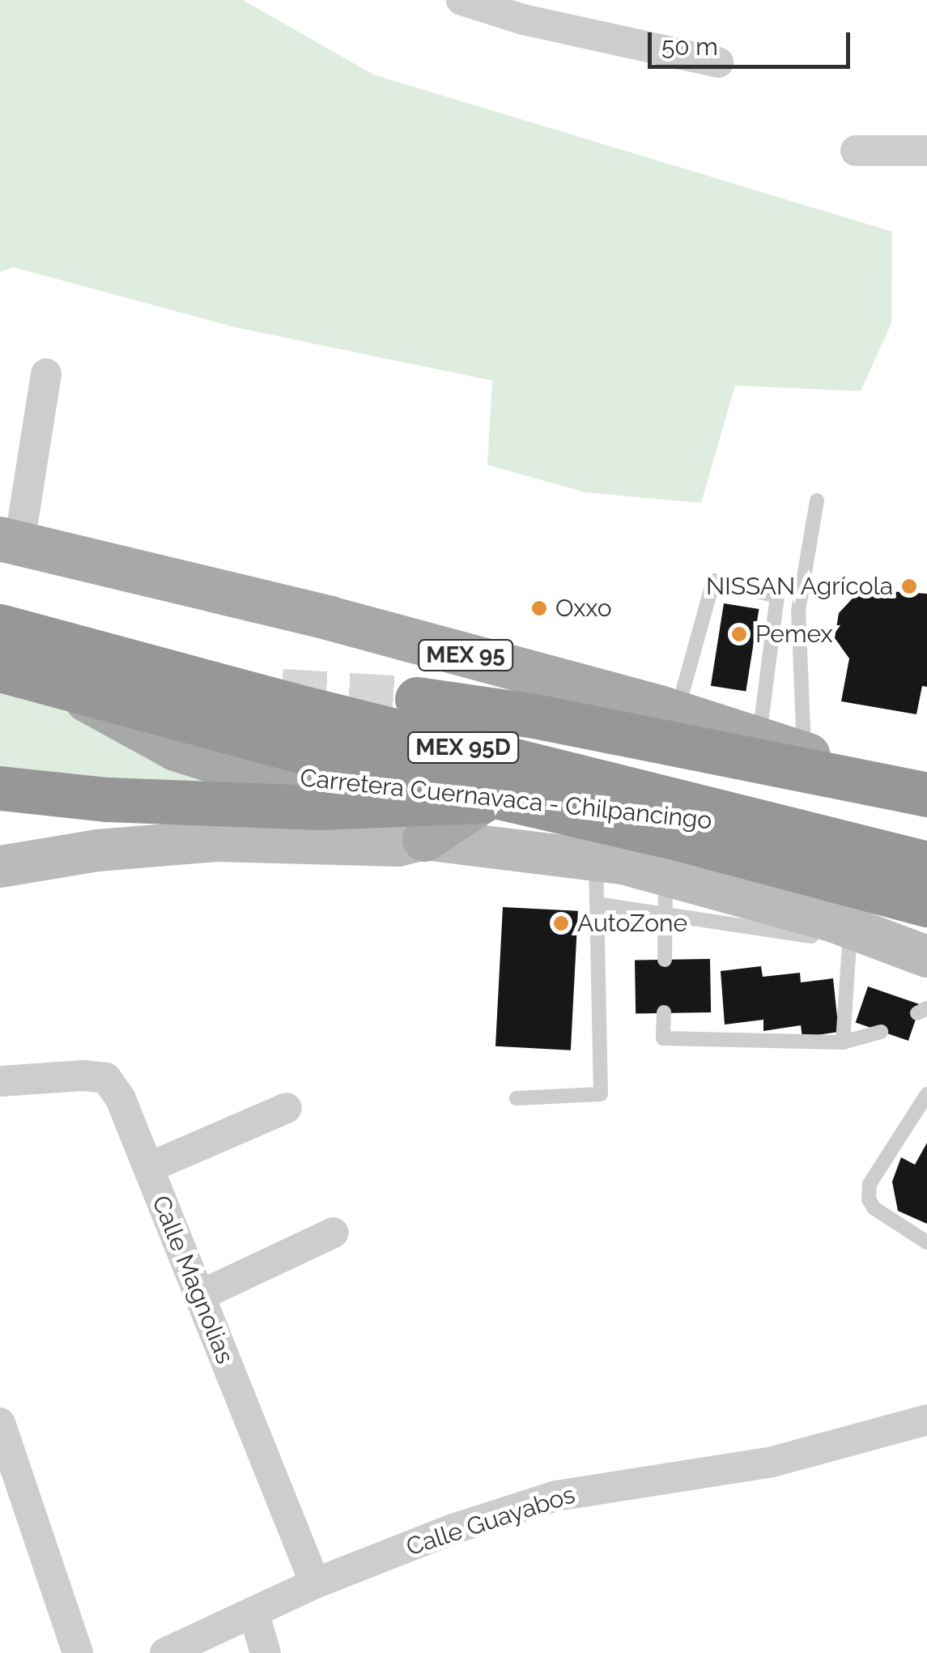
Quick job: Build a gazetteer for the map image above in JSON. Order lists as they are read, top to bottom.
{
  "streets": {
    "highway": ["MEX 95D"],
    "main road": ["MEX 95", "Carretera Cuernavaca - Chilpancingo"],
    "street": ["Calle Magnolias", "Calle Guayabos"]
  },
  "crossings": [
    ["MEX 95D", "Carretera Cuernavaca - Chilpancingo"],
    ["Calle Magnolias", "Calle Guayabos"]
  ],
  "places": [
    "NISSAN Agrícola",
    "Oxxo",
    "Pemex",
    "AutoZone"
  ],
  "scale_bar": "50 m"
}
